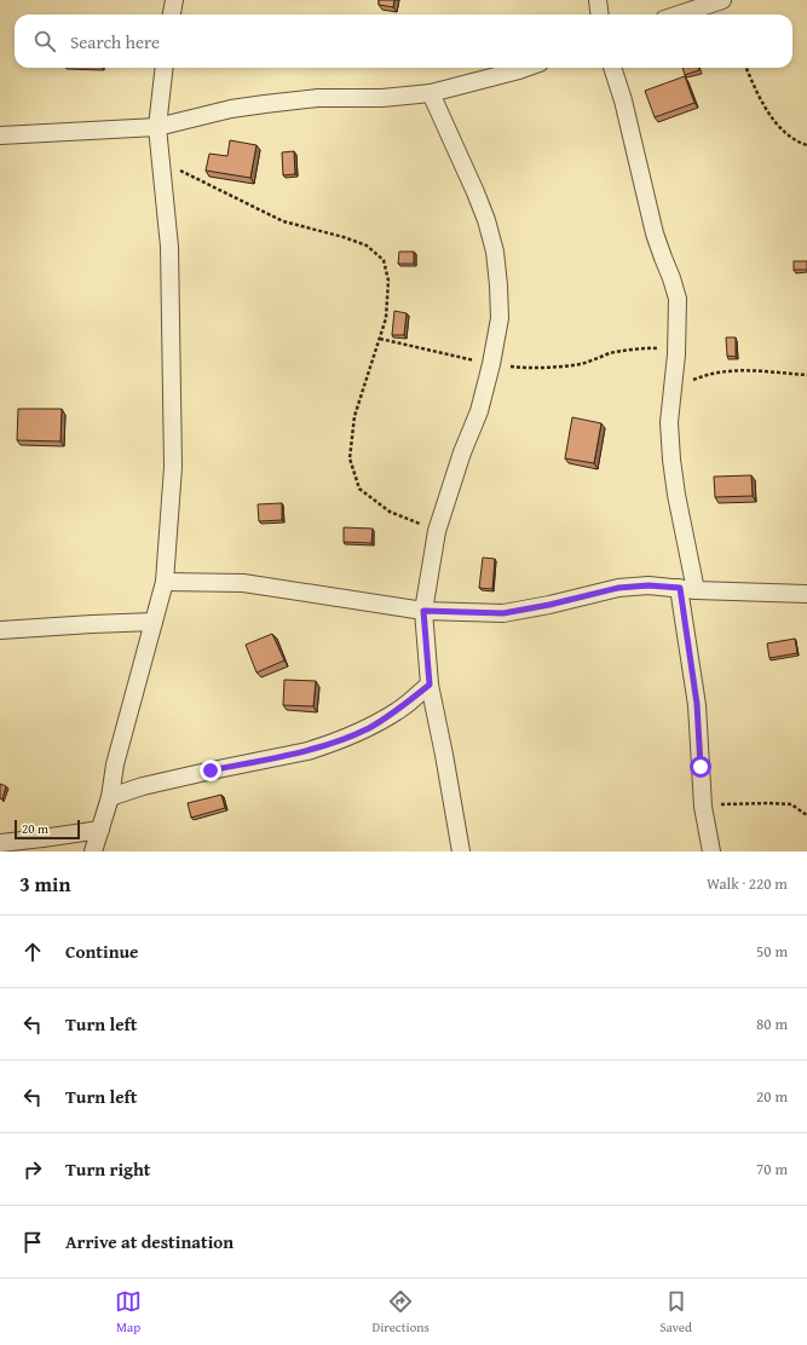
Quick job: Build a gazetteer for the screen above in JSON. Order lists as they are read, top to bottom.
{
  "scale_bar": "20 m",
  "page": {
    "search": "Search here",
    "scale": "20 m",
    "heading": ["3 min", "Walk · 220 m"],
    "list": [
      ["Continue", "50 m"],
      ["Turn left", "80 m"],
      ["Turn left", "20 m"],
      ["Turn right", "70 m"],
      "Arrive at destination"
    ],
    "nav": ["Map", "Directions", "Saved"]
  }
}
